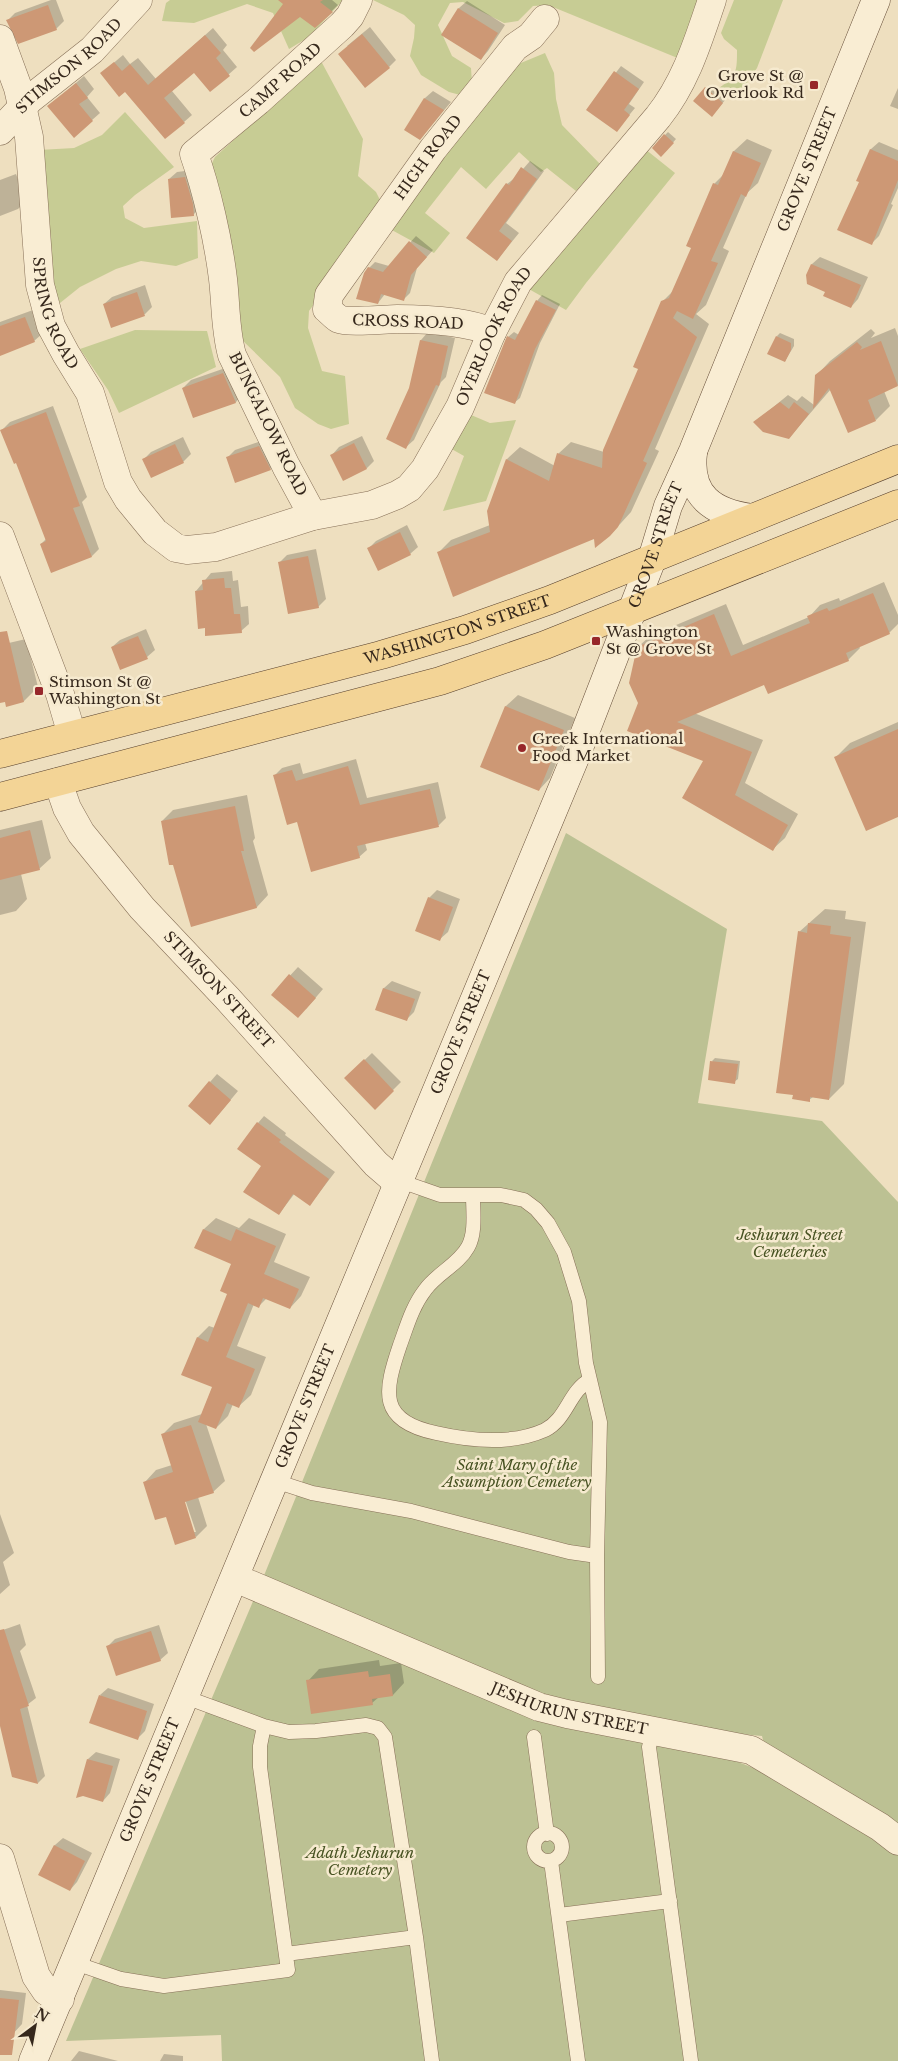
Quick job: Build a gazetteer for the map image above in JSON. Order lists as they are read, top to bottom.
{
  "streets": {
    "main road": ["WASHINGTON STREET"],
    "street": [
      "STIMSON ROAD",
      "CAMP ROAD",
      "HIGH ROAD",
      "GROVE STREET",
      "SPRING ROAD",
      "CROSS ROAD",
      "OVERLOOK ROAD",
      "BUNGALOW ROAD",
      "STIMSON STREET",
      "JESHURUN STREET"
    ]
  },
  "crossings": [
    ["STIMSON ROAD", "SPRING ROAD"],
    ["CAMP ROAD", "BUNGALOW ROAD"],
    ["HIGH ROAD", "CROSS ROAD"],
    ["GROVE STREET", "WASHINGTON STREET"],
    ["GROVE STREET", "STIMSON STREET"],
    ["GROVE STREET", "JESHURUN STREET"],
    ["SPRING ROAD", "OVERLOOK ROAD"],
    ["CROSS ROAD", "OVERLOOK ROAD"],
    ["OVERLOOK ROAD", "BUNGALOW ROAD"]
  ],
  "parks": ["Jeshurun Street Cemeteries", "Saint Mary of the Assumption Cemetery", "Adath Jeshurun Cemetery"],
  "places": {
    "transit": ["Grove St @ Overlook Rd", "Washington St @ Grove St", "Stimson St @ Washington St"],
    "other": ["Greek International Food Market"]
  },
  "north": "top right"
}
